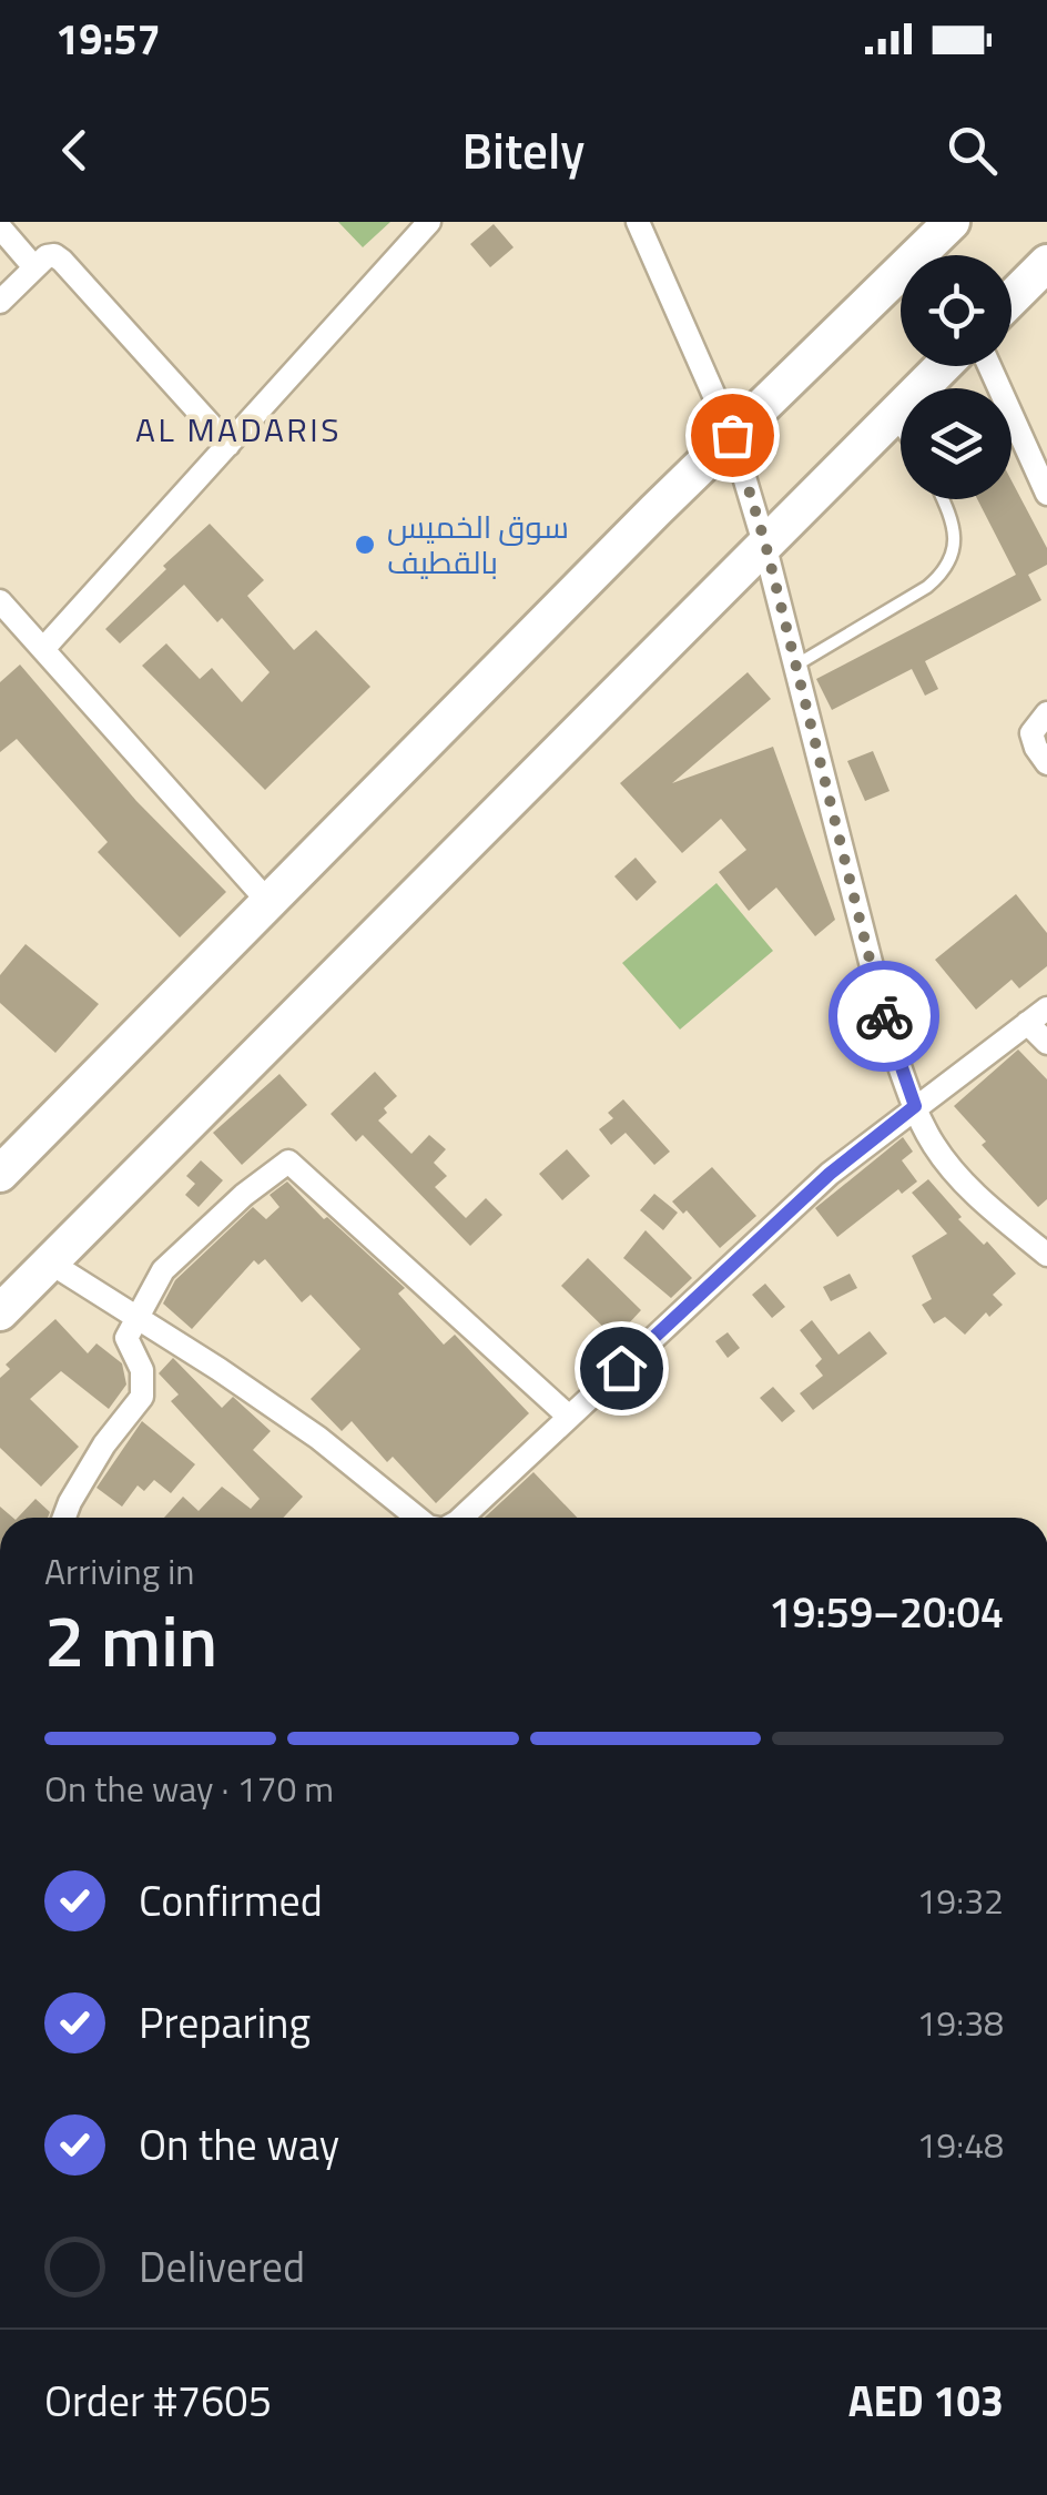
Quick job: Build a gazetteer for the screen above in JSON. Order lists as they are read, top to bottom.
{
  "districts": ["AL MADARIS"],
  "places": ["سوق الخميس بالقطيف"],
  "page": {
    "status": "19:57",
    "header": "Bitely",
    "heading": ["2 min", "Arriving in", "19:59–20:04"],
    "panel": ["Order #7605", "AED 103"],
    "bar": "On the way · 170 m",
    "list": [
      ["Confirmed", "19:32"],
      ["Preparing", "19:38"],
      ["On the way", "19:48"],
      "Delivered"
    ]
  }
}
